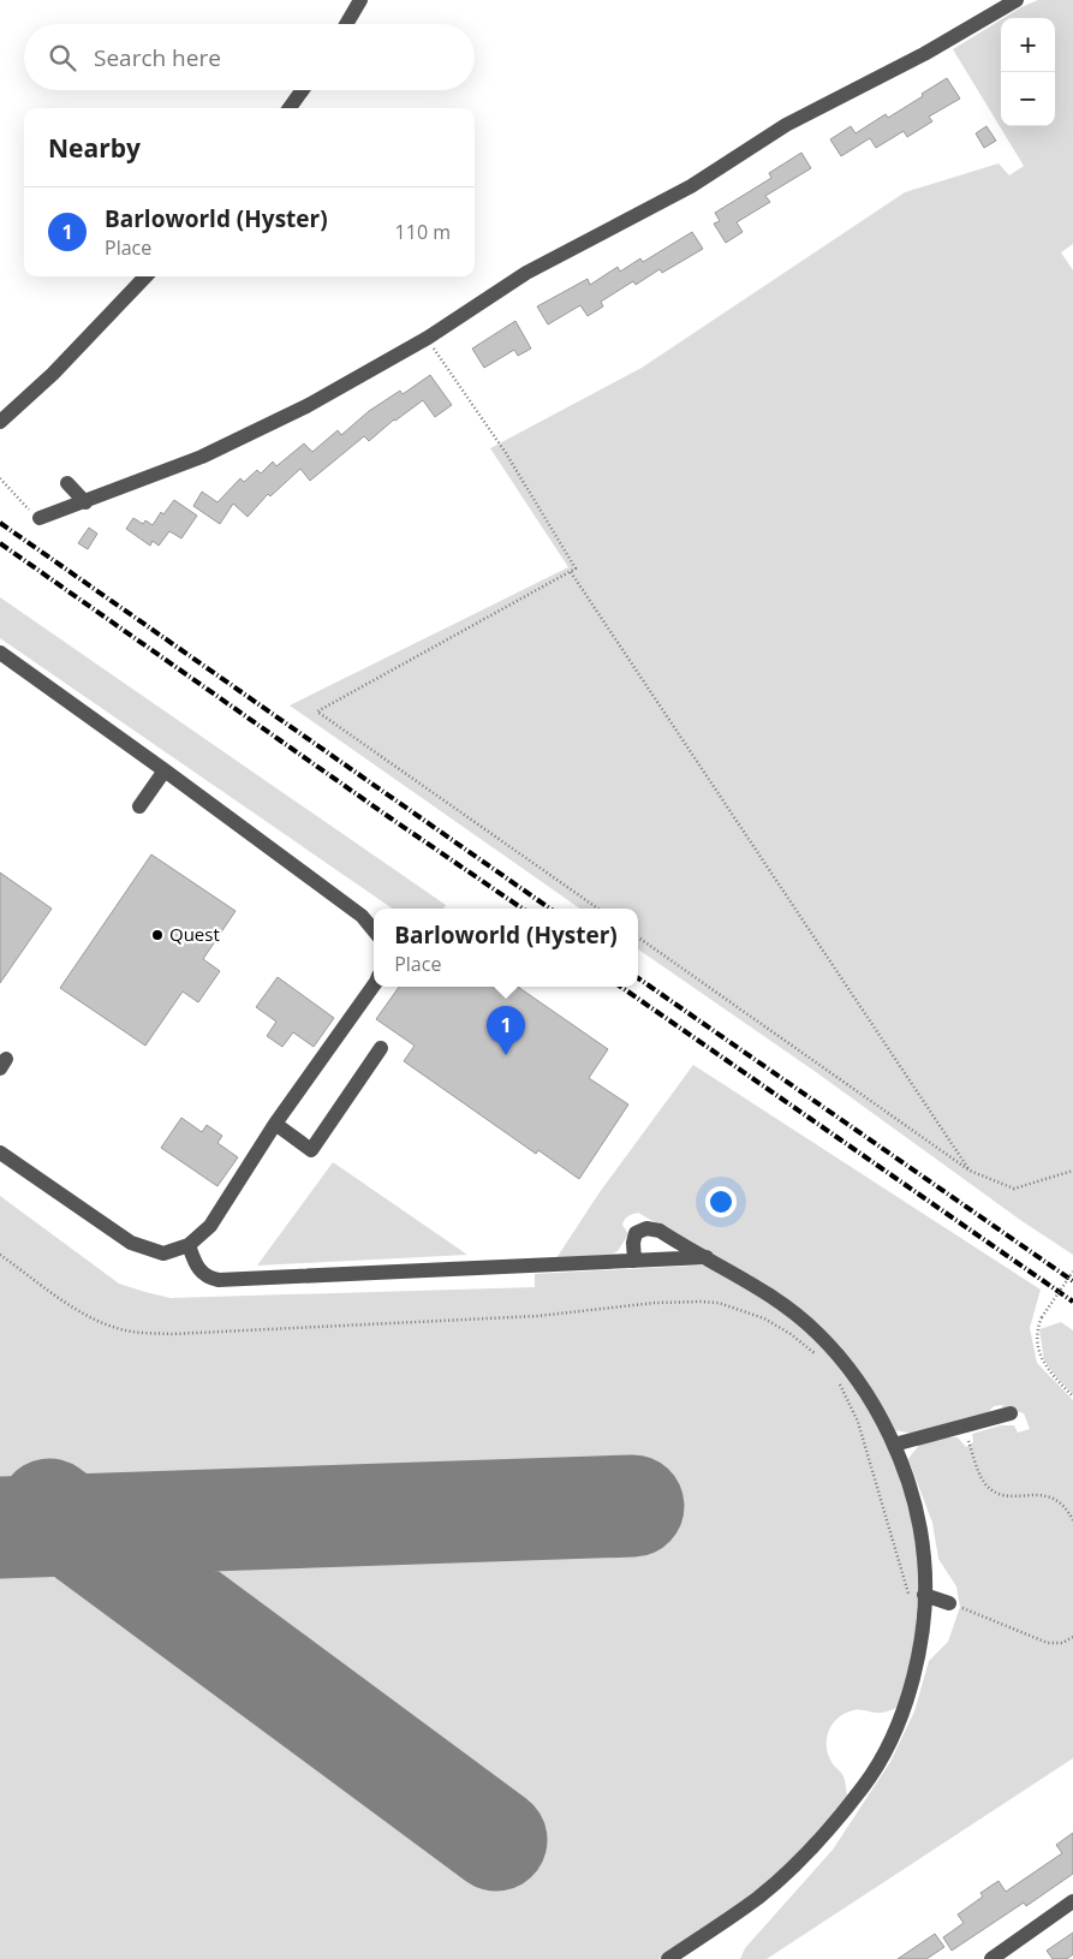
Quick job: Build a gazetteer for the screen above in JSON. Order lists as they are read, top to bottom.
{
  "places": ["Quest"],
  "page": {
    "map_buttons": ["+", "−"],
    "search": "Search here",
    "heading": "Nearby",
    "list": [
      {
        "mark": "1",
        "name": "Barloworld (Hyster)",
        "note": "Place",
        "value": "110 m"
      }
    ],
    "popup": ["Barloworld (Hyster)", "Place"],
    "pins": "1"
  }
}
